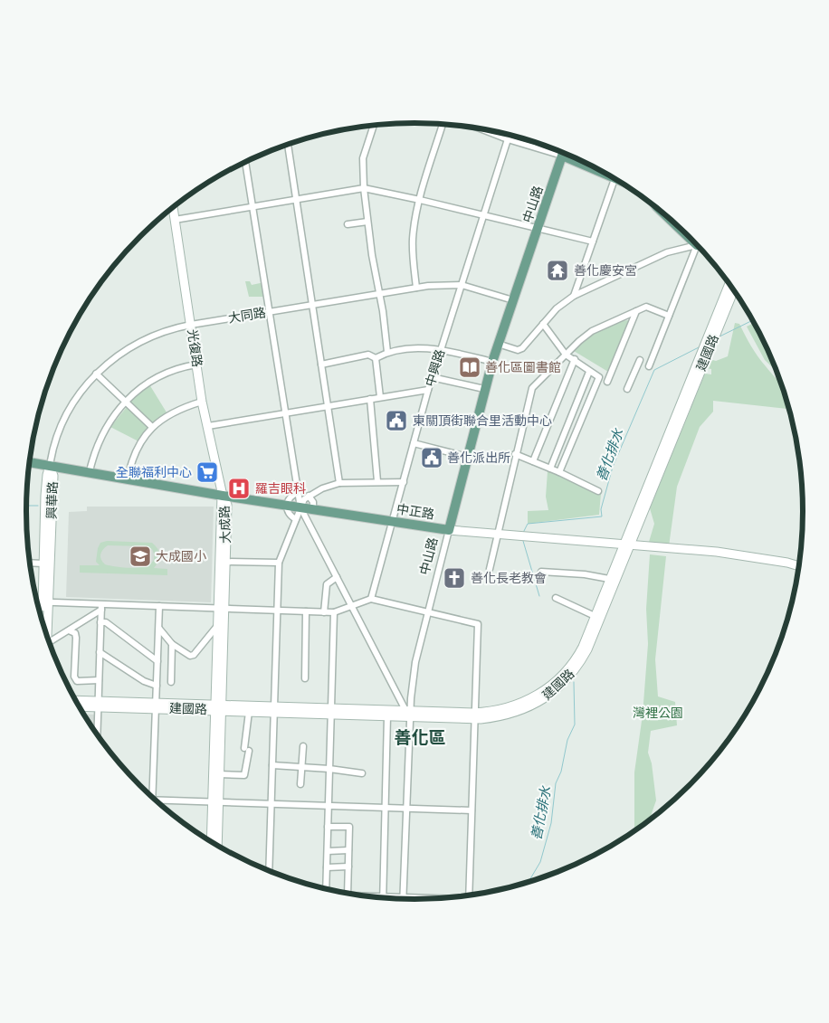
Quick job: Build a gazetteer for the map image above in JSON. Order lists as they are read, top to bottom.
{
  "streets": {
    "main road": ["中山路", "中正路"],
    "street": [
      "大同路",
      "光復路",
      "建國路",
      "中興路",
      "興華路",
      "大成路"
    ]
  },
  "crossings": [
    ["中山路", "大同路"],
    ["中山路", "建國路"],
    ["中山路", "中正路"],
    ["大同路", "光復路"],
    ["大同路", "中興路"],
    ["大同路", "興華路"],
    ["大同路", "中正路"],
    ["光復路", "中正路"],
    ["光復路", "大成路"],
    ["建國路", "中正路"],
    ["建國路", "大成路"],
    ["中興路", "中正路"],
    ["興華路", "中正路"],
    ["中正路", "大成路"]
  ],
  "districts": ["善化區"],
  "water": ["善化排水"],
  "parks": ["灣裡公園"],
  "places": {
    "temple": ["善化慶安宮"],
    "library": ["善化區圖書館"],
    "public building": ["東關頂街聯合里活動中心", "善化派出所"],
    "supermarket": ["全聯福利中心"],
    "hospital": ["羅吉眼科"],
    "school or university": ["大成國小"],
    "church": ["善化長老教會"]
  }
}
